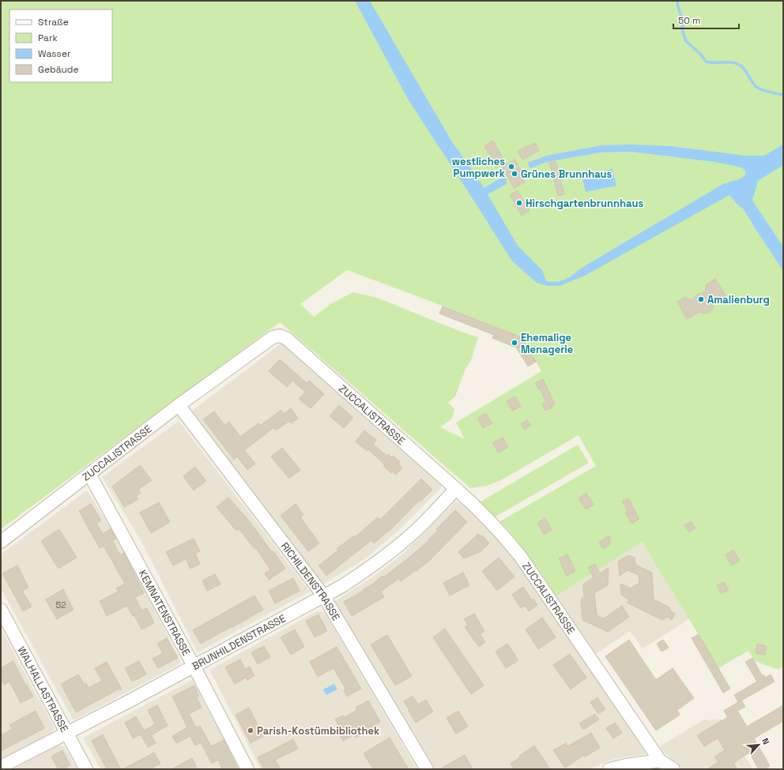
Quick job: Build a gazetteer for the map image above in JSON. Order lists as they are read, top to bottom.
{
  "streets": {
    "street": [
      "ZUCCALISTRASSE",
      "RICHILDENSTRASSE",
      "KEMNATENSTRASSE",
      "BRUNHILDENSTRASSE",
      "WALHALLASTRASSE"
    ]
  },
  "crossings": [
    ["ZUCCALISTRASSE", "RICHILDENSTRASSE"],
    ["ZUCCALISTRASSE", "KEMNATENSTRASSE"],
    ["ZUCCALISTRASSE", "BRUNHILDENSTRASSE"],
    ["RICHILDENSTRASSE", "BRUNHILDENSTRASSE"],
    ["KEMNATENSTRASSE", "BRUNHILDENSTRASSE"],
    ["BRUNHILDENSTRASSE", "WALHALLASTRASSE"]
  ],
  "places": [
    "westliches Pumpwerk",
    "Grünes Brunnhaus",
    "Hirschgartenbrunnhaus",
    "Amalienburg",
    "Ehemalige Menagerie",
    "Parish-Kostümbibliothek"
  ],
  "house_numbers": ["52"],
  "legend": [
    "Straße",
    "Park",
    "Wasser",
    "Gebäude"
  ],
  "scale_bar": "50 m",
  "north": "top right"
}
